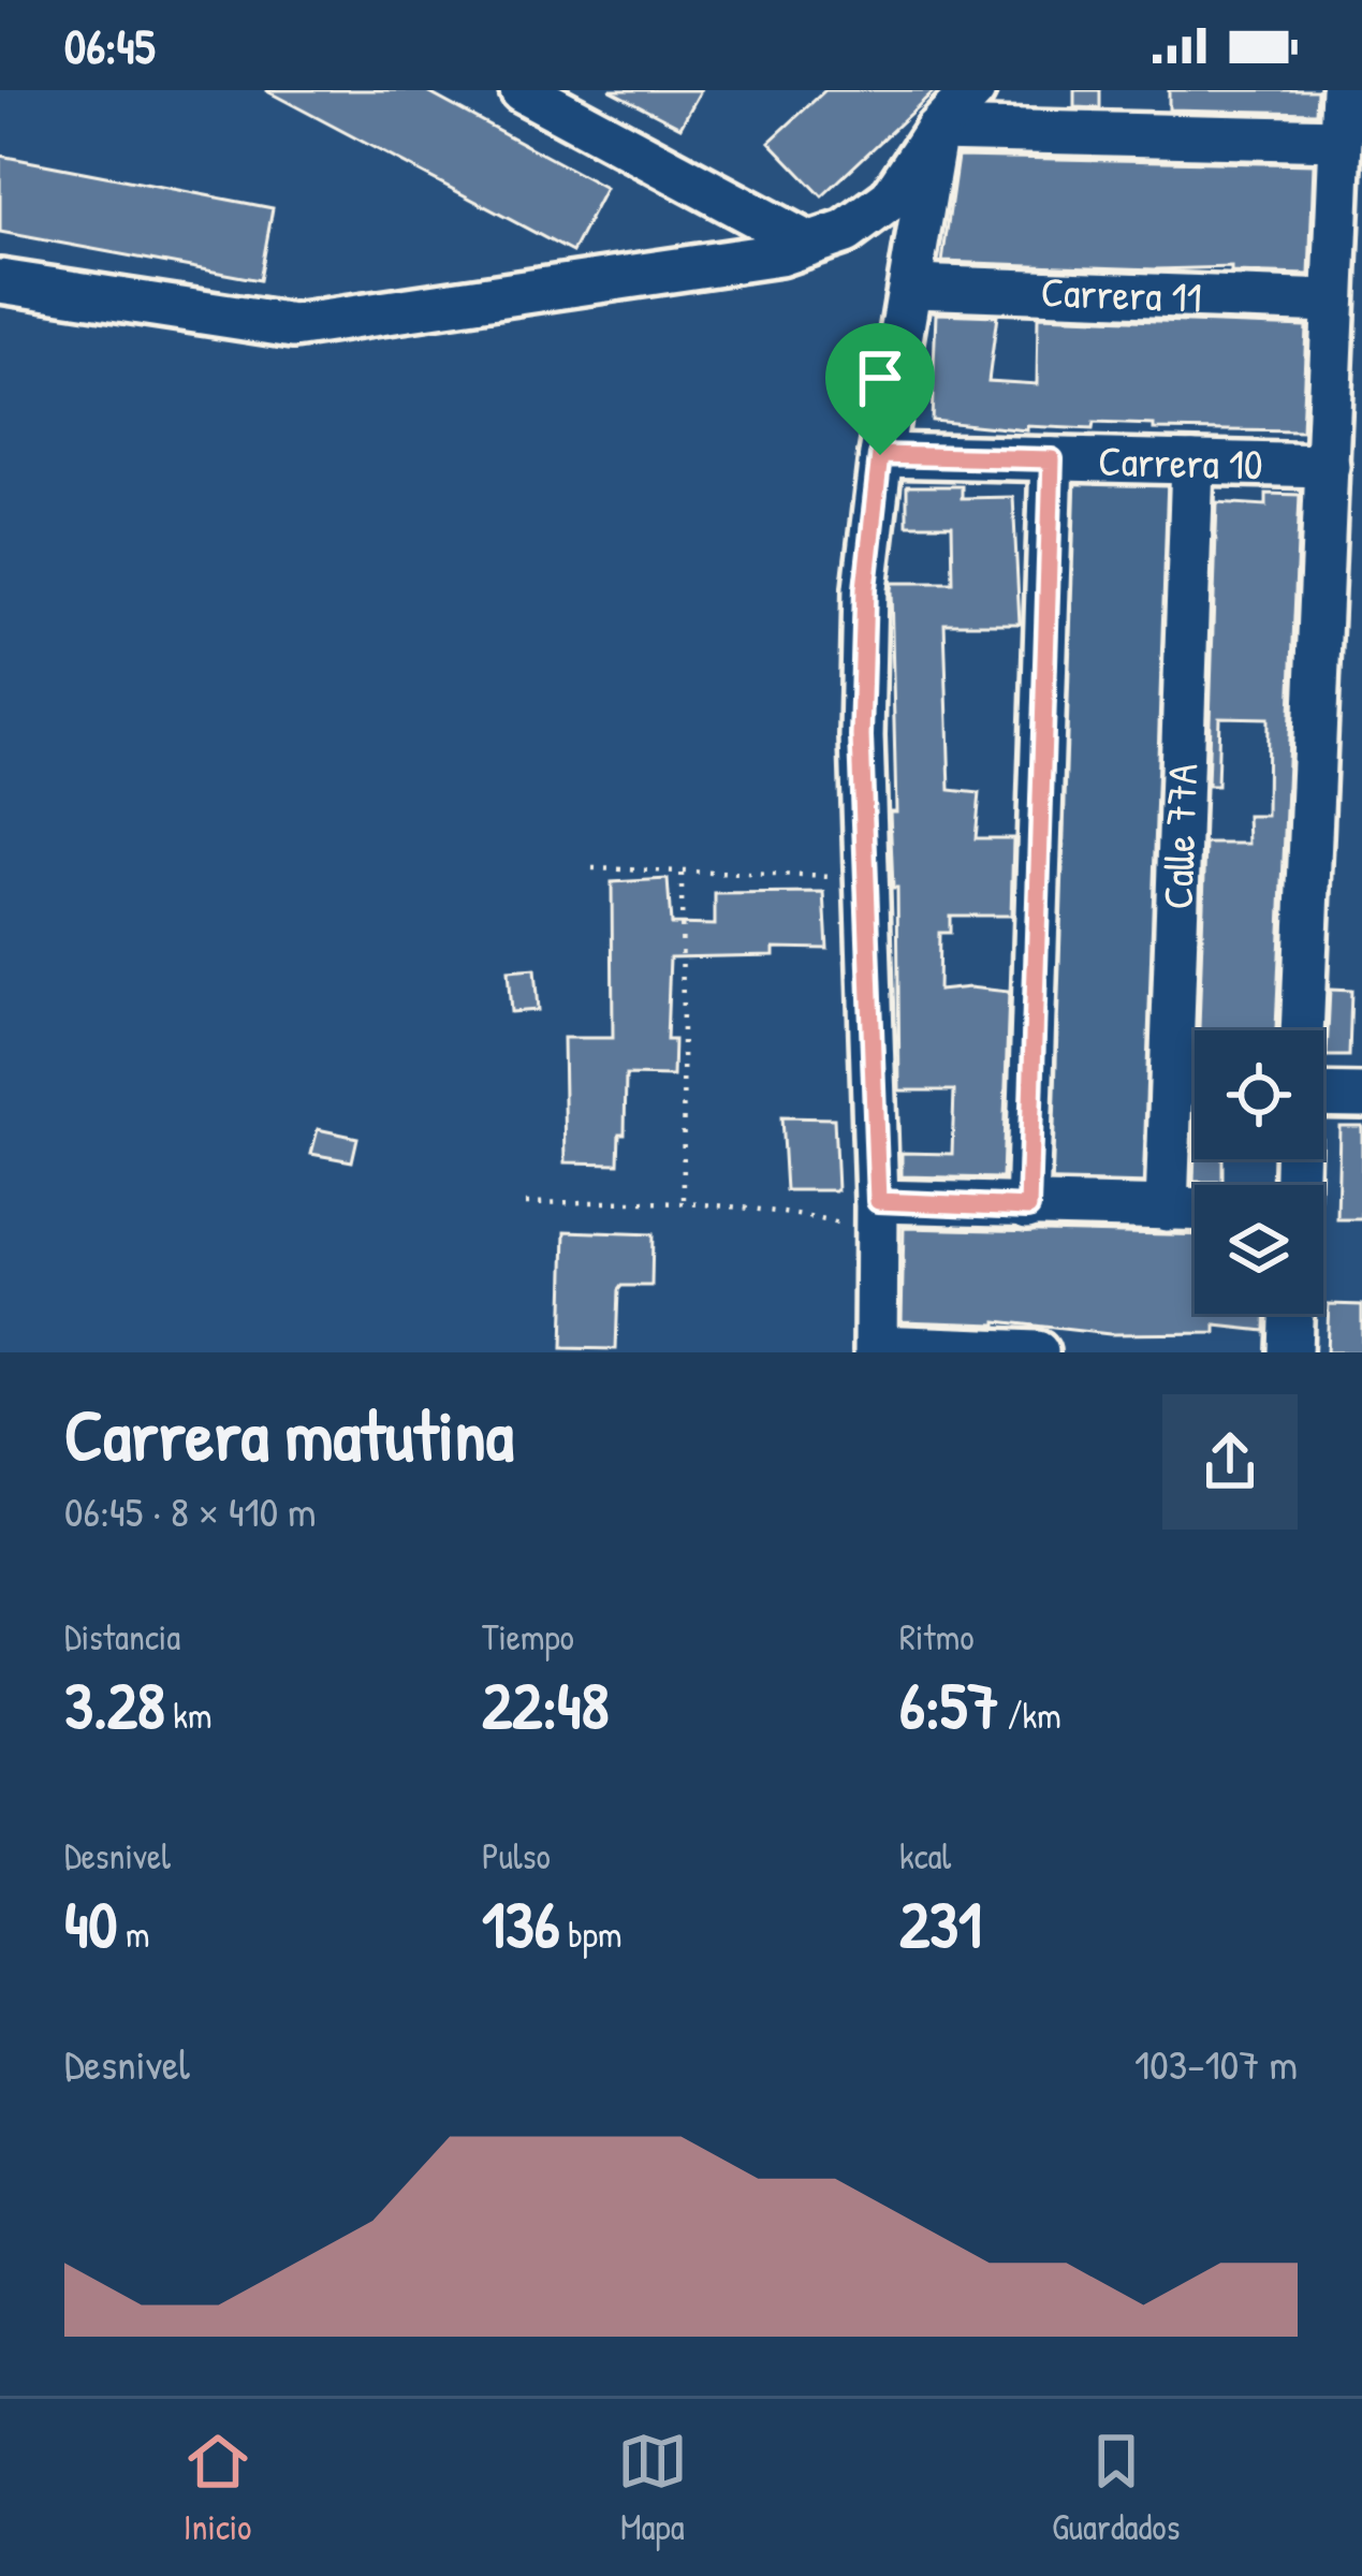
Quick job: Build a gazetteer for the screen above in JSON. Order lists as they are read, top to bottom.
{
  "streets": {
    "street": ["Carrera 11", "Carrera 10", "Calle 77A"]
  },
  "crossings": [
    ["Carrera 10", "Calle 77A"]
  ],
  "page": {
    "status": "06:45",
    "heading": ["Carrera matutina", "06:45 · 8 × 410 m"],
    "stats": [
      ["Distancia", "3.28 km"],
      ["Tiempo", "22:48"],
      ["Ritmo", "6:57 /km"],
      ["Desnivel", "40 m"],
      ["Pulso", "136 bpm"],
      ["kcal", "231"]
    ],
    "chart": ["Desnivel", "103–107 m"],
    "tabs": ["Inicio", "Mapa", "Guardados"]
  }
}
